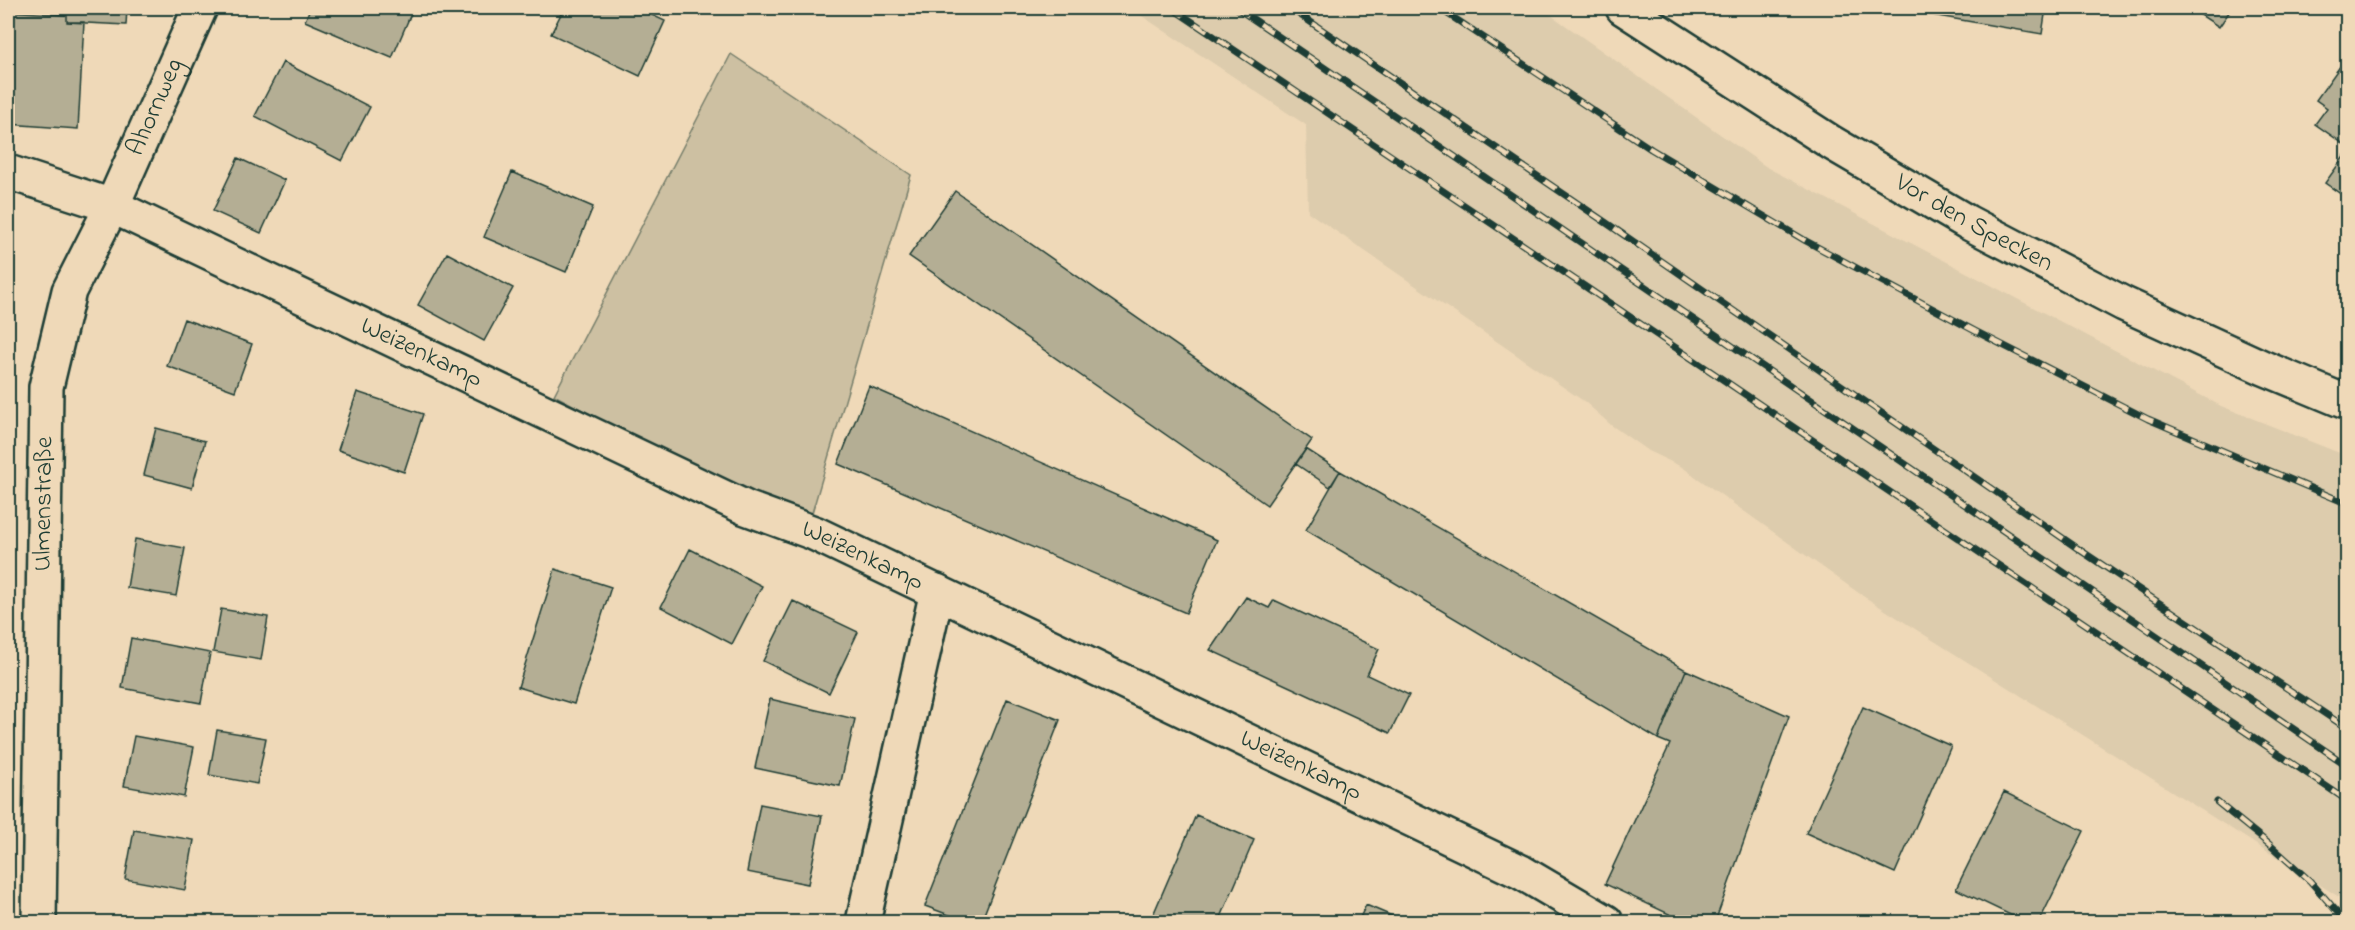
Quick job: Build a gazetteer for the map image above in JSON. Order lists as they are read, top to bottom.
{
  "streets": {
    "street": [
      "Ahornweg",
      "Vor den Specken",
      "Weizenkamp",
      "Ulmenstraße"
    ]
  },
  "crossings": [
    ["Ahornweg", "Weizenkamp"],
    ["Ahornweg", "Ulmenstraße"],
    ["Weizenkamp", "Ulmenstraße"]
  ]
}
